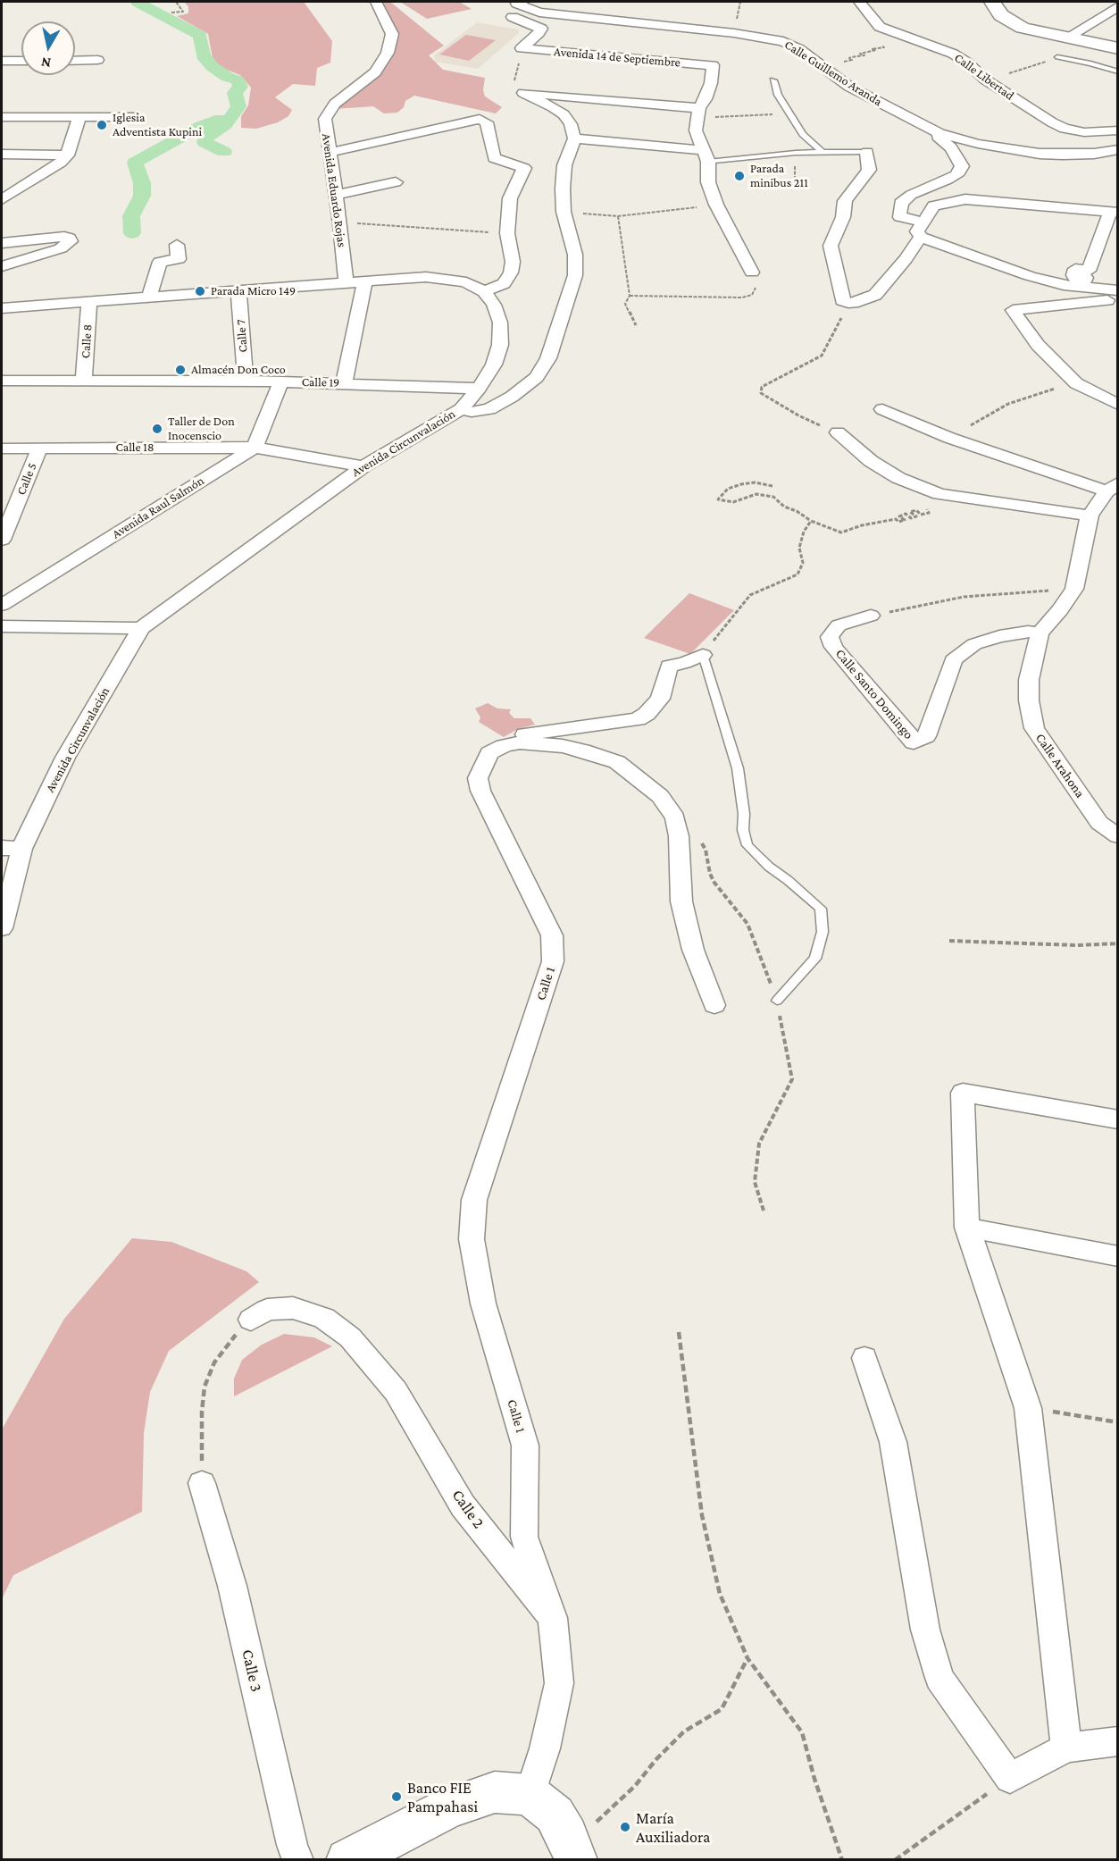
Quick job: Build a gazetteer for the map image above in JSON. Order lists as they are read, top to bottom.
{
  "streets": {
    "street": [
      "Avenida 14 de Septiembre",
      "Calle Guillemo Aranda",
      "Calle Libertad",
      "Avenida Eduardo Rojas",
      "Calle 7",
      "Calle 8",
      "Calle 19",
      "Avenida Circunvalación",
      "Calle 18",
      "Calle 5",
      "Avenida Raul Salmón",
      "Calle Santo Domingo",
      "Calle Arahona",
      "Calle 1",
      "Calle 2",
      "Calle 3"
    ]
  },
  "crossings": [
    ["Calle 7", "Calle 19"],
    ["Calle 8", "Calle 19"],
    ["Calle 19", "Avenida Circunvalación"],
    ["Avenida Circunvalación", "Calle 18"],
    ["Calle 18", "Calle 5"],
    ["Calle 18", "Avenida Raul Salmón"],
    ["Calle Santo Domingo", "Calle Arahona"],
    ["Calle 1", "Calle 2"]
  ],
  "places": [
    "Iglesia Adventista Kupini",
    "Parada minibus 211",
    "Parada Micro 149",
    "Almacén Don Coco",
    "Taller de Don Inocenscio",
    "Banco FIE Pampahasi",
    "María Auxiliadora"
  ],
  "north": "bottom"
}
